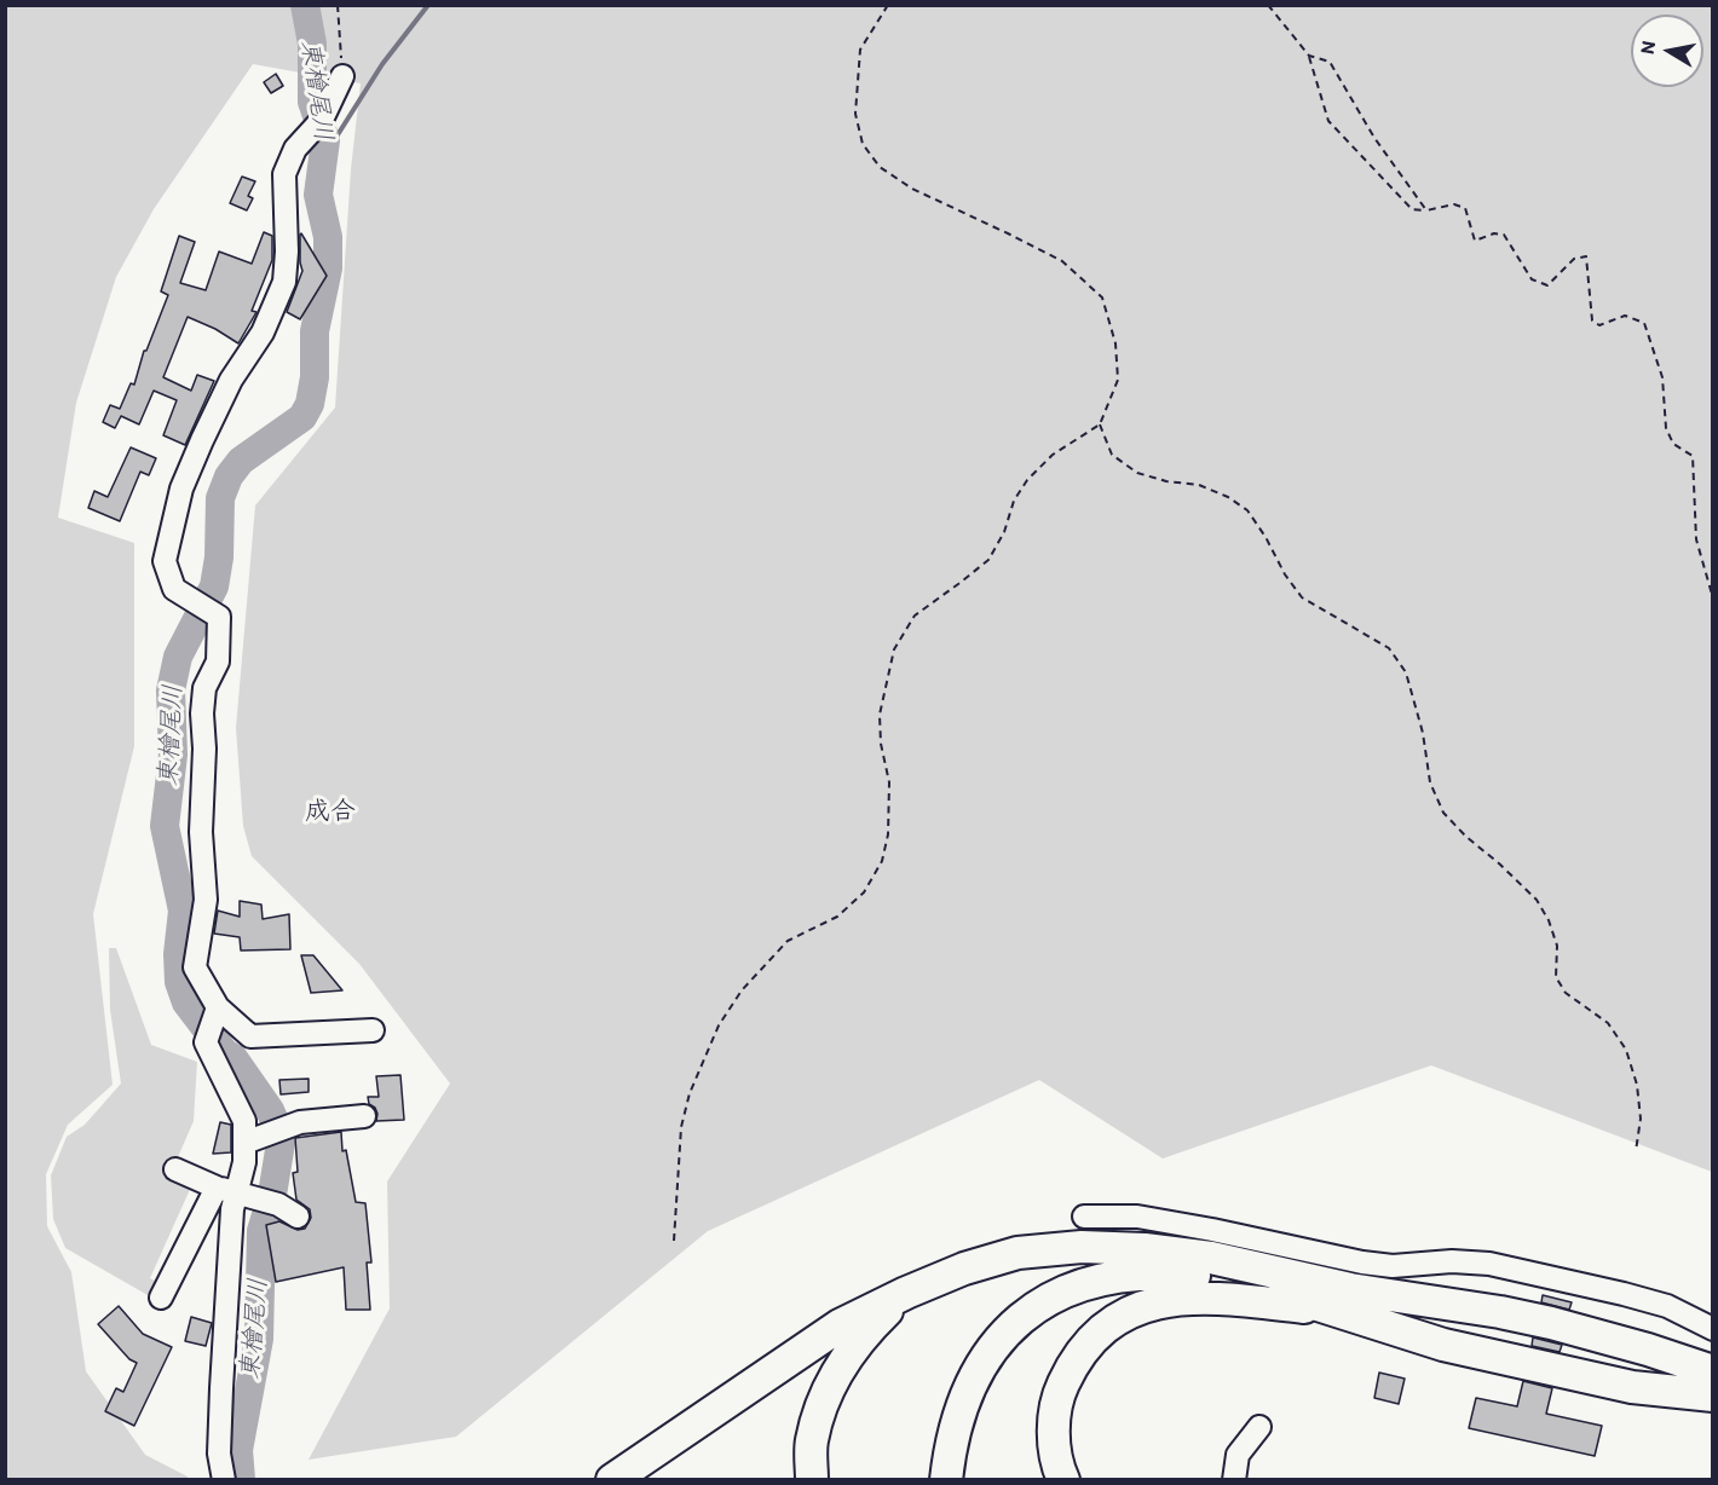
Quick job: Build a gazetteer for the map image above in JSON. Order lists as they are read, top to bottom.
{
  "districts": ["成合"],
  "water": ["東檜尾川"],
  "north": "left"
}
